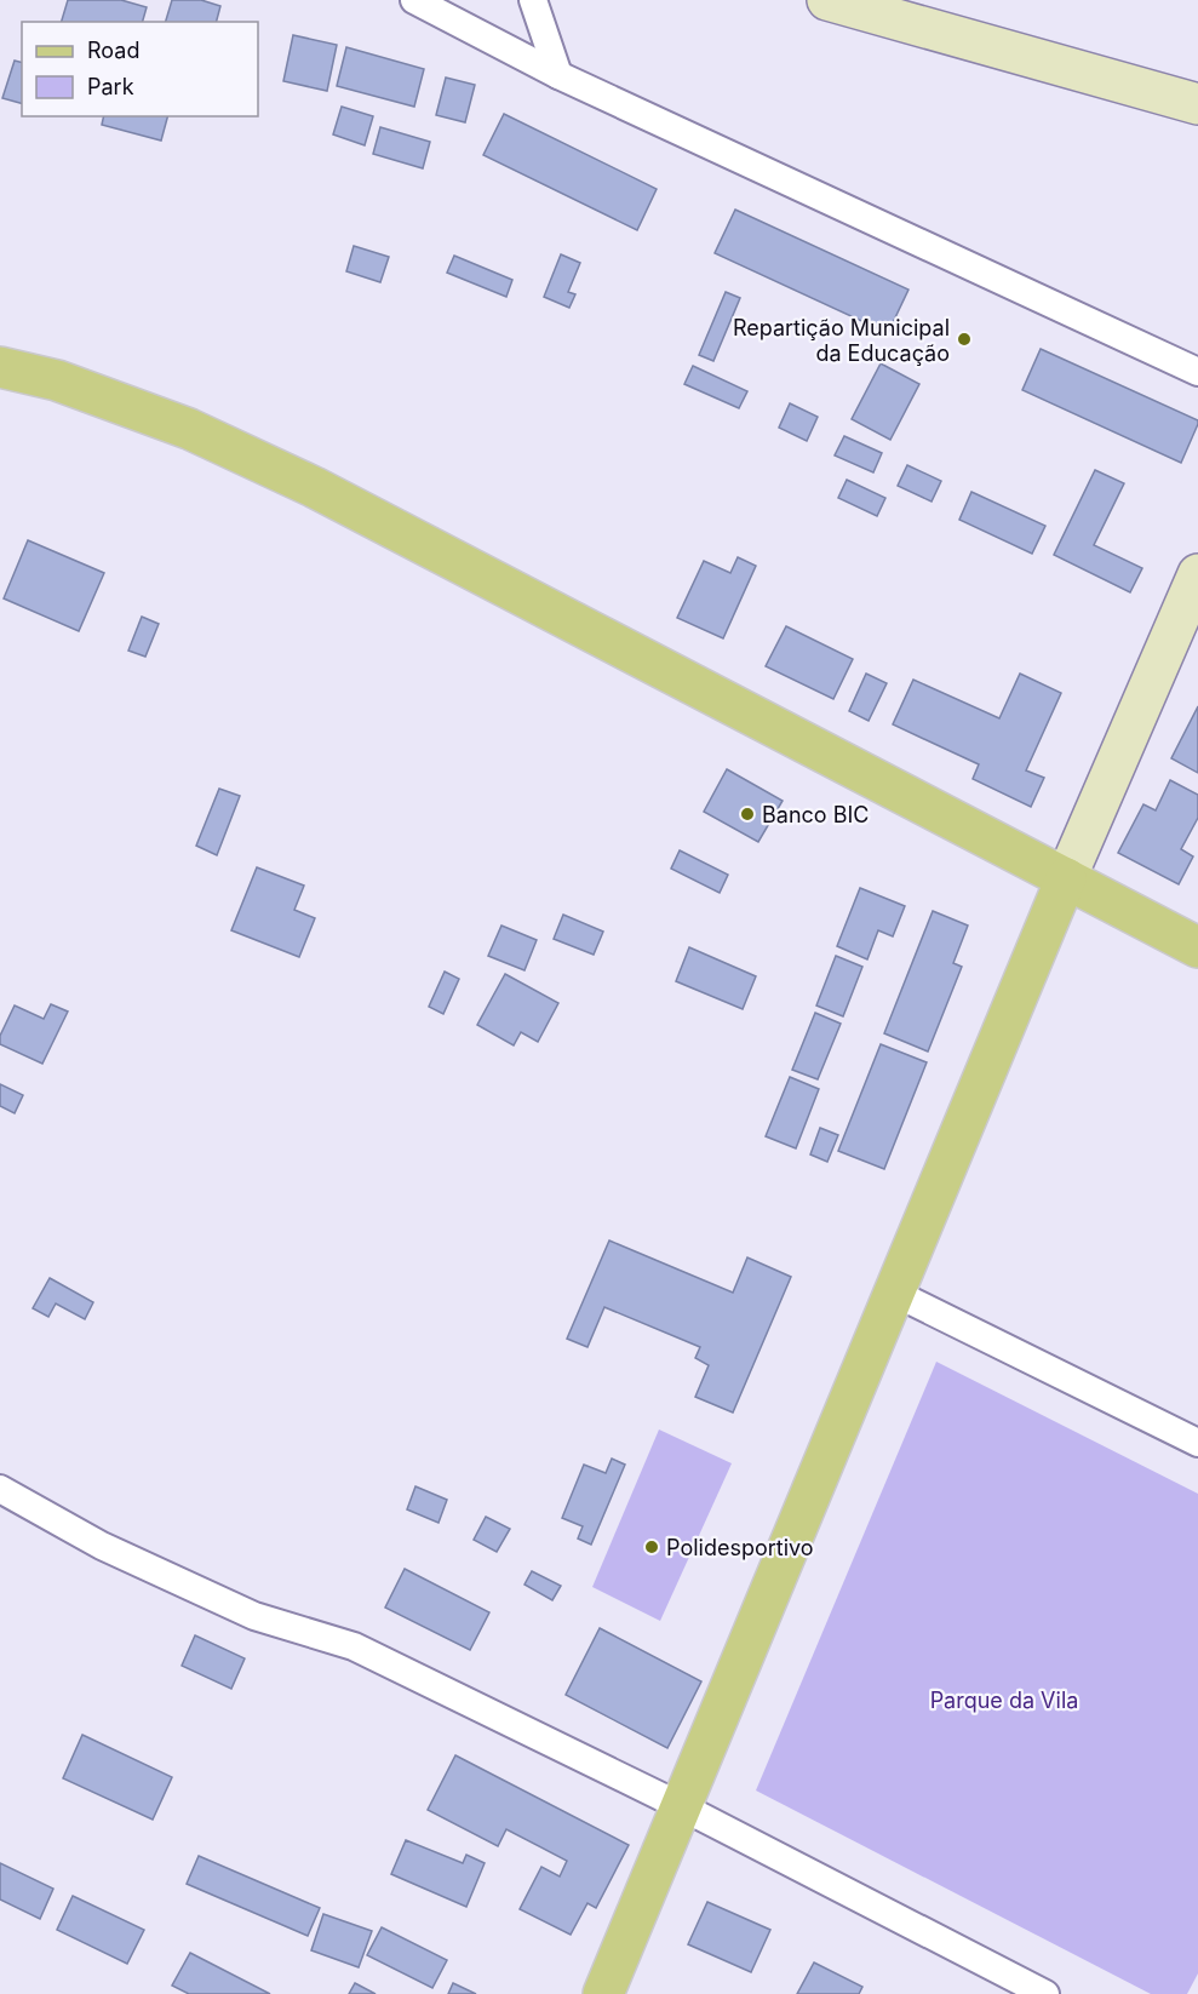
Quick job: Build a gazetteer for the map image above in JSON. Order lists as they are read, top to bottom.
{
  "parks": ["Parque da Vila"],
  "places": ["Repartição Municipal da Educação", "Banco BIC", "Polidesportivo"],
  "legend": ["Road", "Park"]
}
